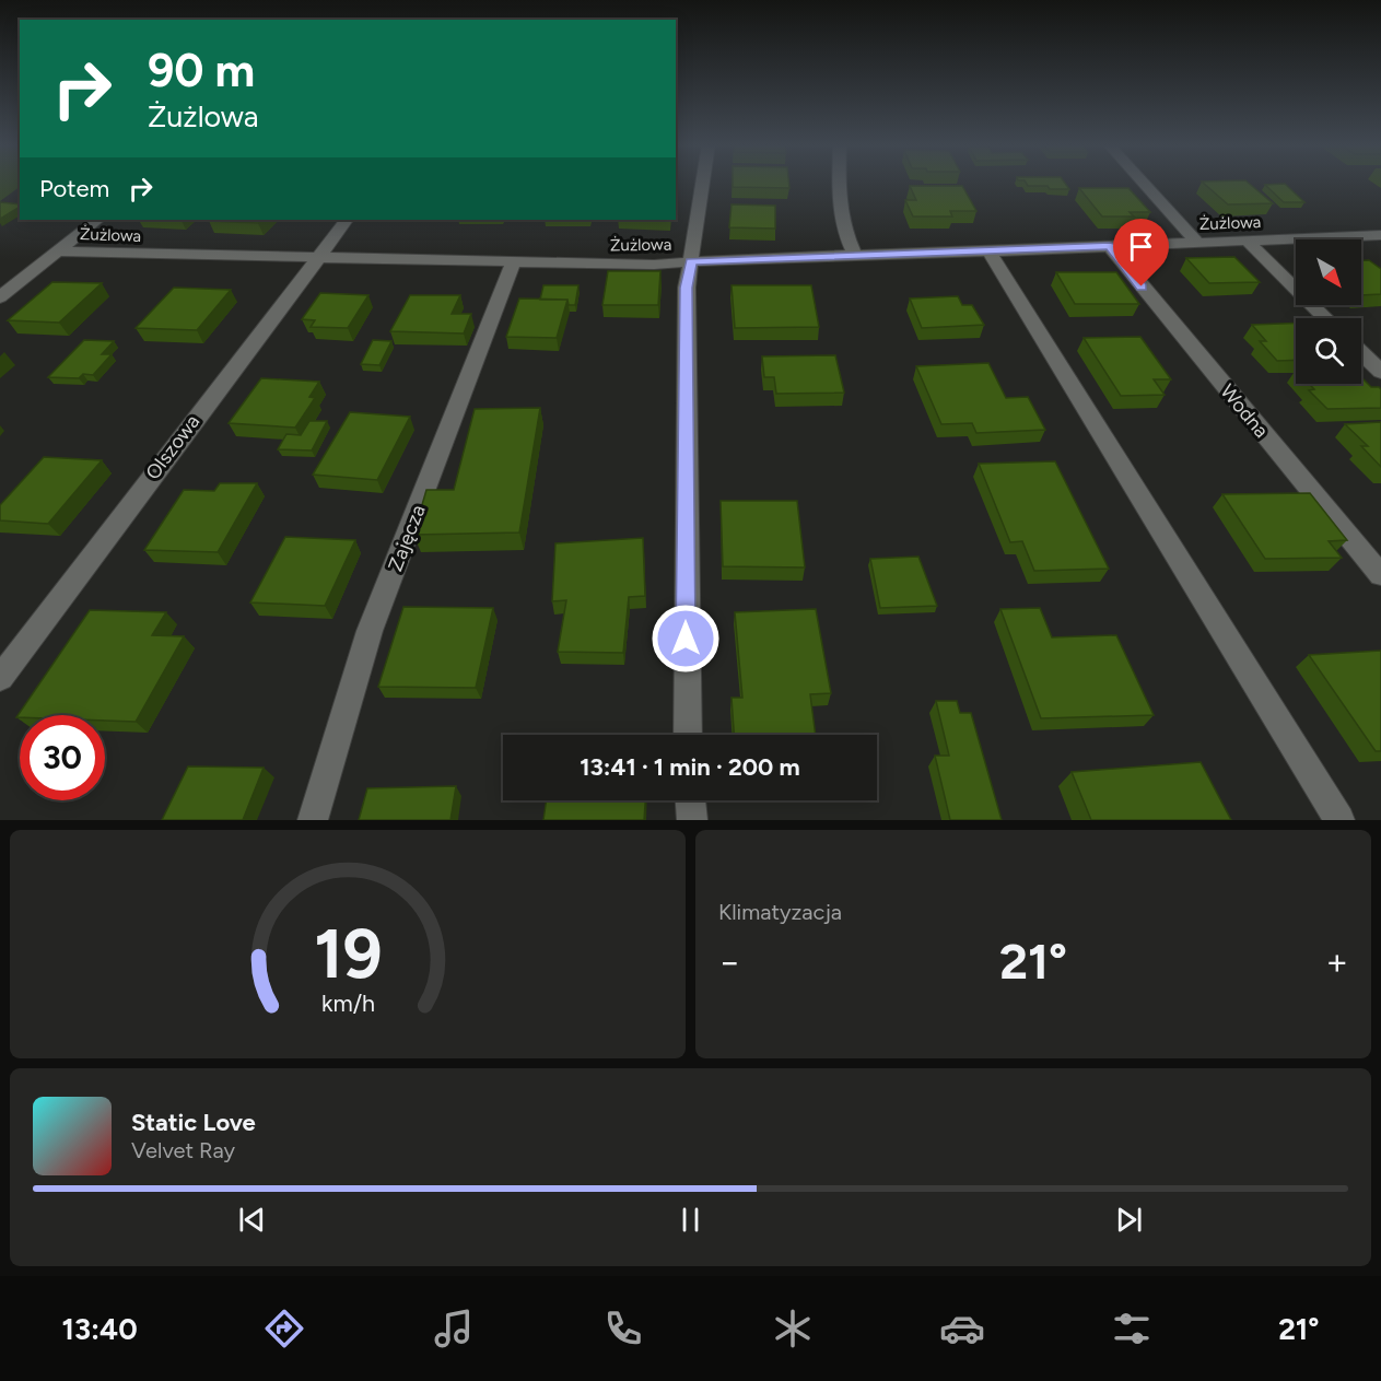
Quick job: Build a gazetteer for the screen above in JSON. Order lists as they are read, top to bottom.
{
  "streets": {
    "street": [
      "Żużlowa",
      "Wodna",
      "Olszowa",
      "Zajęcza"
    ]
  },
  "crossings": [
    ["Żużlowa", "Wodna"],
    ["Żużlowa", "Olszowa"],
    ["Żużlowa", "Zajęcza"]
  ],
  "north": "bottom right",
  "page": {
    "turn": ["90 m", "Żużlowa"],
    "then": "Potem",
    "limit": "30",
    "trip": "13:41 · 1 min · 200 m",
    "tile": "Klimatyzacja",
    "heat": ["−", "21°", "+"],
    "song": ["Static Love", "Velvet Ray"],
    "tabs": ["13:40", "21°"],
    "gauge": ["19", "km/h"]
  }
}
